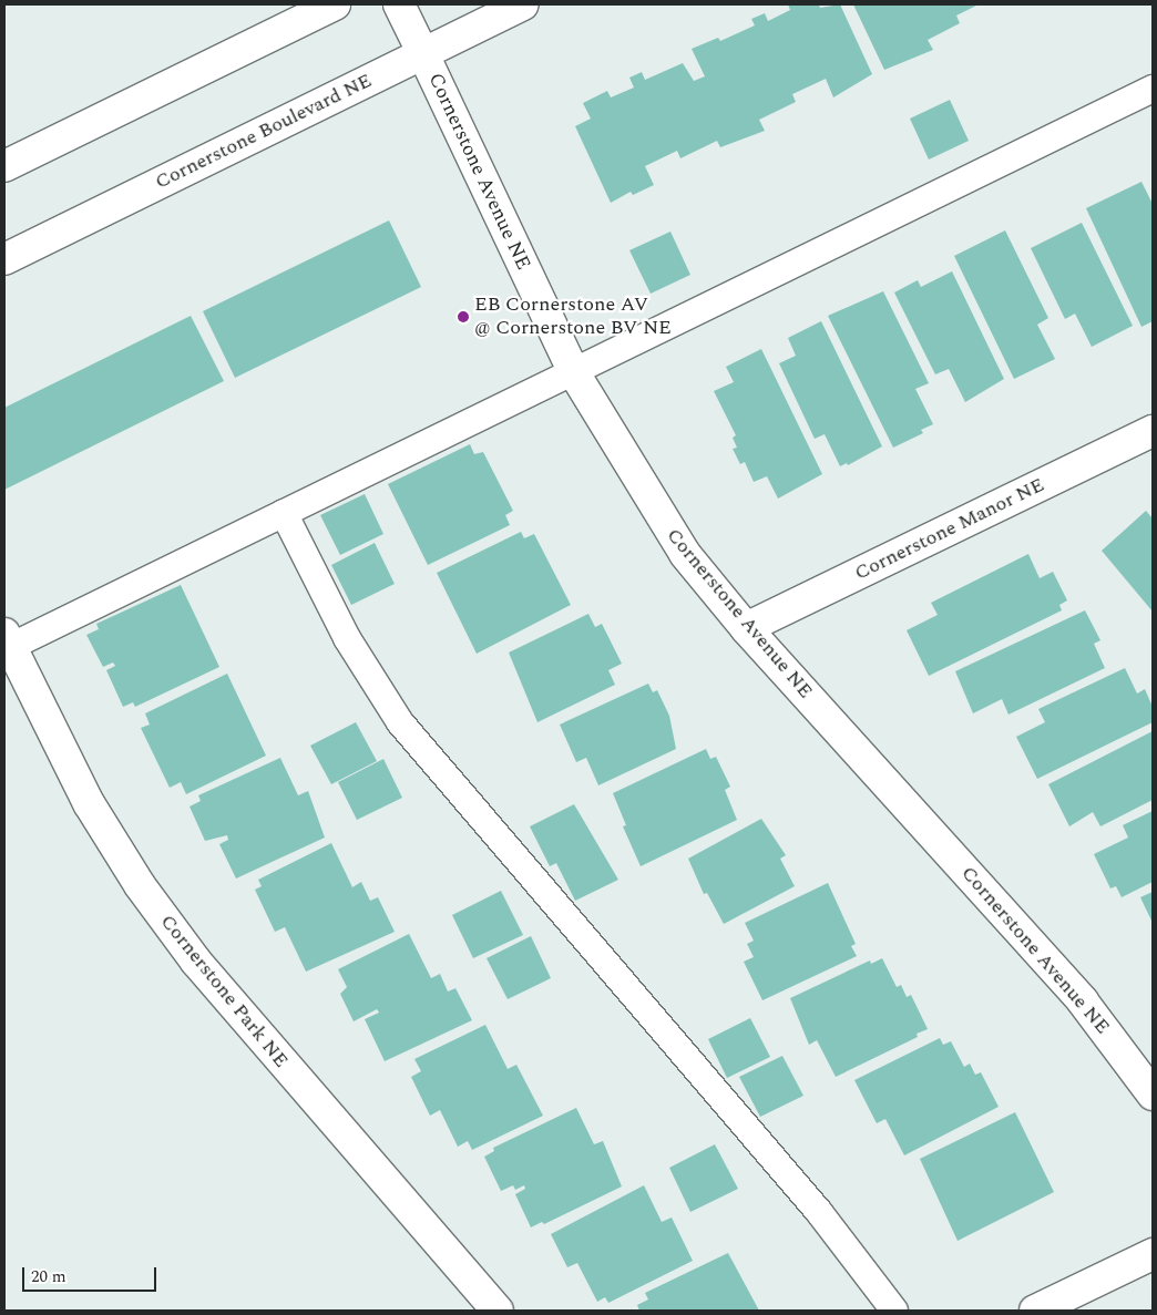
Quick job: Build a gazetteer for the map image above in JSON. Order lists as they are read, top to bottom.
{
  "streets": {
    "street": [
      "Cornerstone Boulevard NE",
      "Cornerstone Avenue NE",
      "Cornerstone Manor NE",
      "Cornerstone Park NE"
    ]
  },
  "crossings": [
    ["Cornerstone Boulevard NE", "Cornerstone Avenue NE"],
    ["Cornerstone Avenue NE", "Cornerstone Manor NE"]
  ],
  "places": ["EB Cornerstone AV @ Cornerstone BV NE"],
  "scale_bar": "20 m"
}
